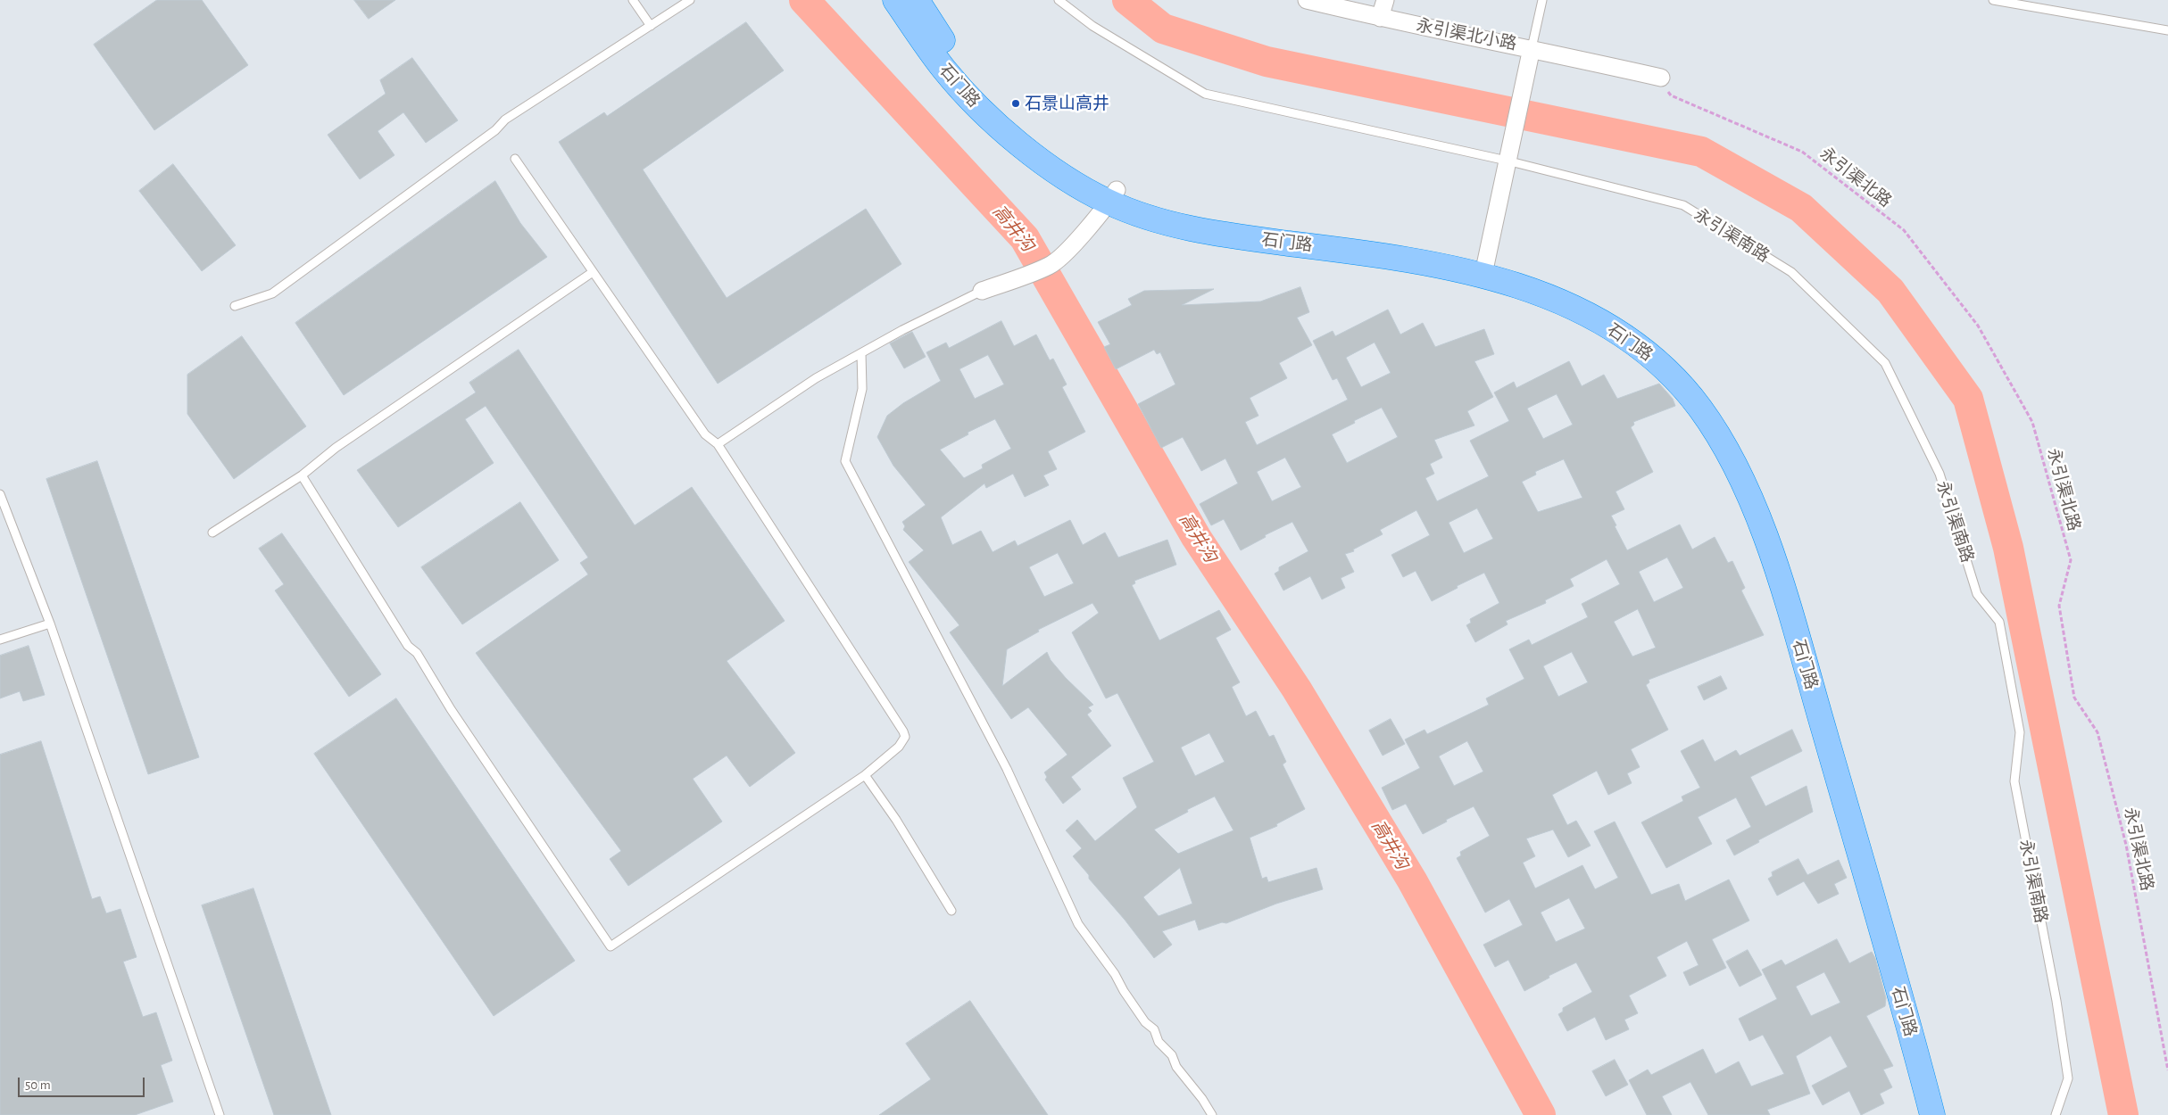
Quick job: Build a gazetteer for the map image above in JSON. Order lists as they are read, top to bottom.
{
  "streets": {
    "highway": ["石门路"],
    "street": ["永引渠北小路"],
    "lane": ["永引渠南路"],
    "path": ["永引渠北路"]
  },
  "crossings": [
    ["永引渠北小路", "石门路"],
    ["永引渠北小路", "永引渠南路"]
  ],
  "water": ["高井沟"],
  "places": ["石景山高井"],
  "scale_bar": "50 m"
}
